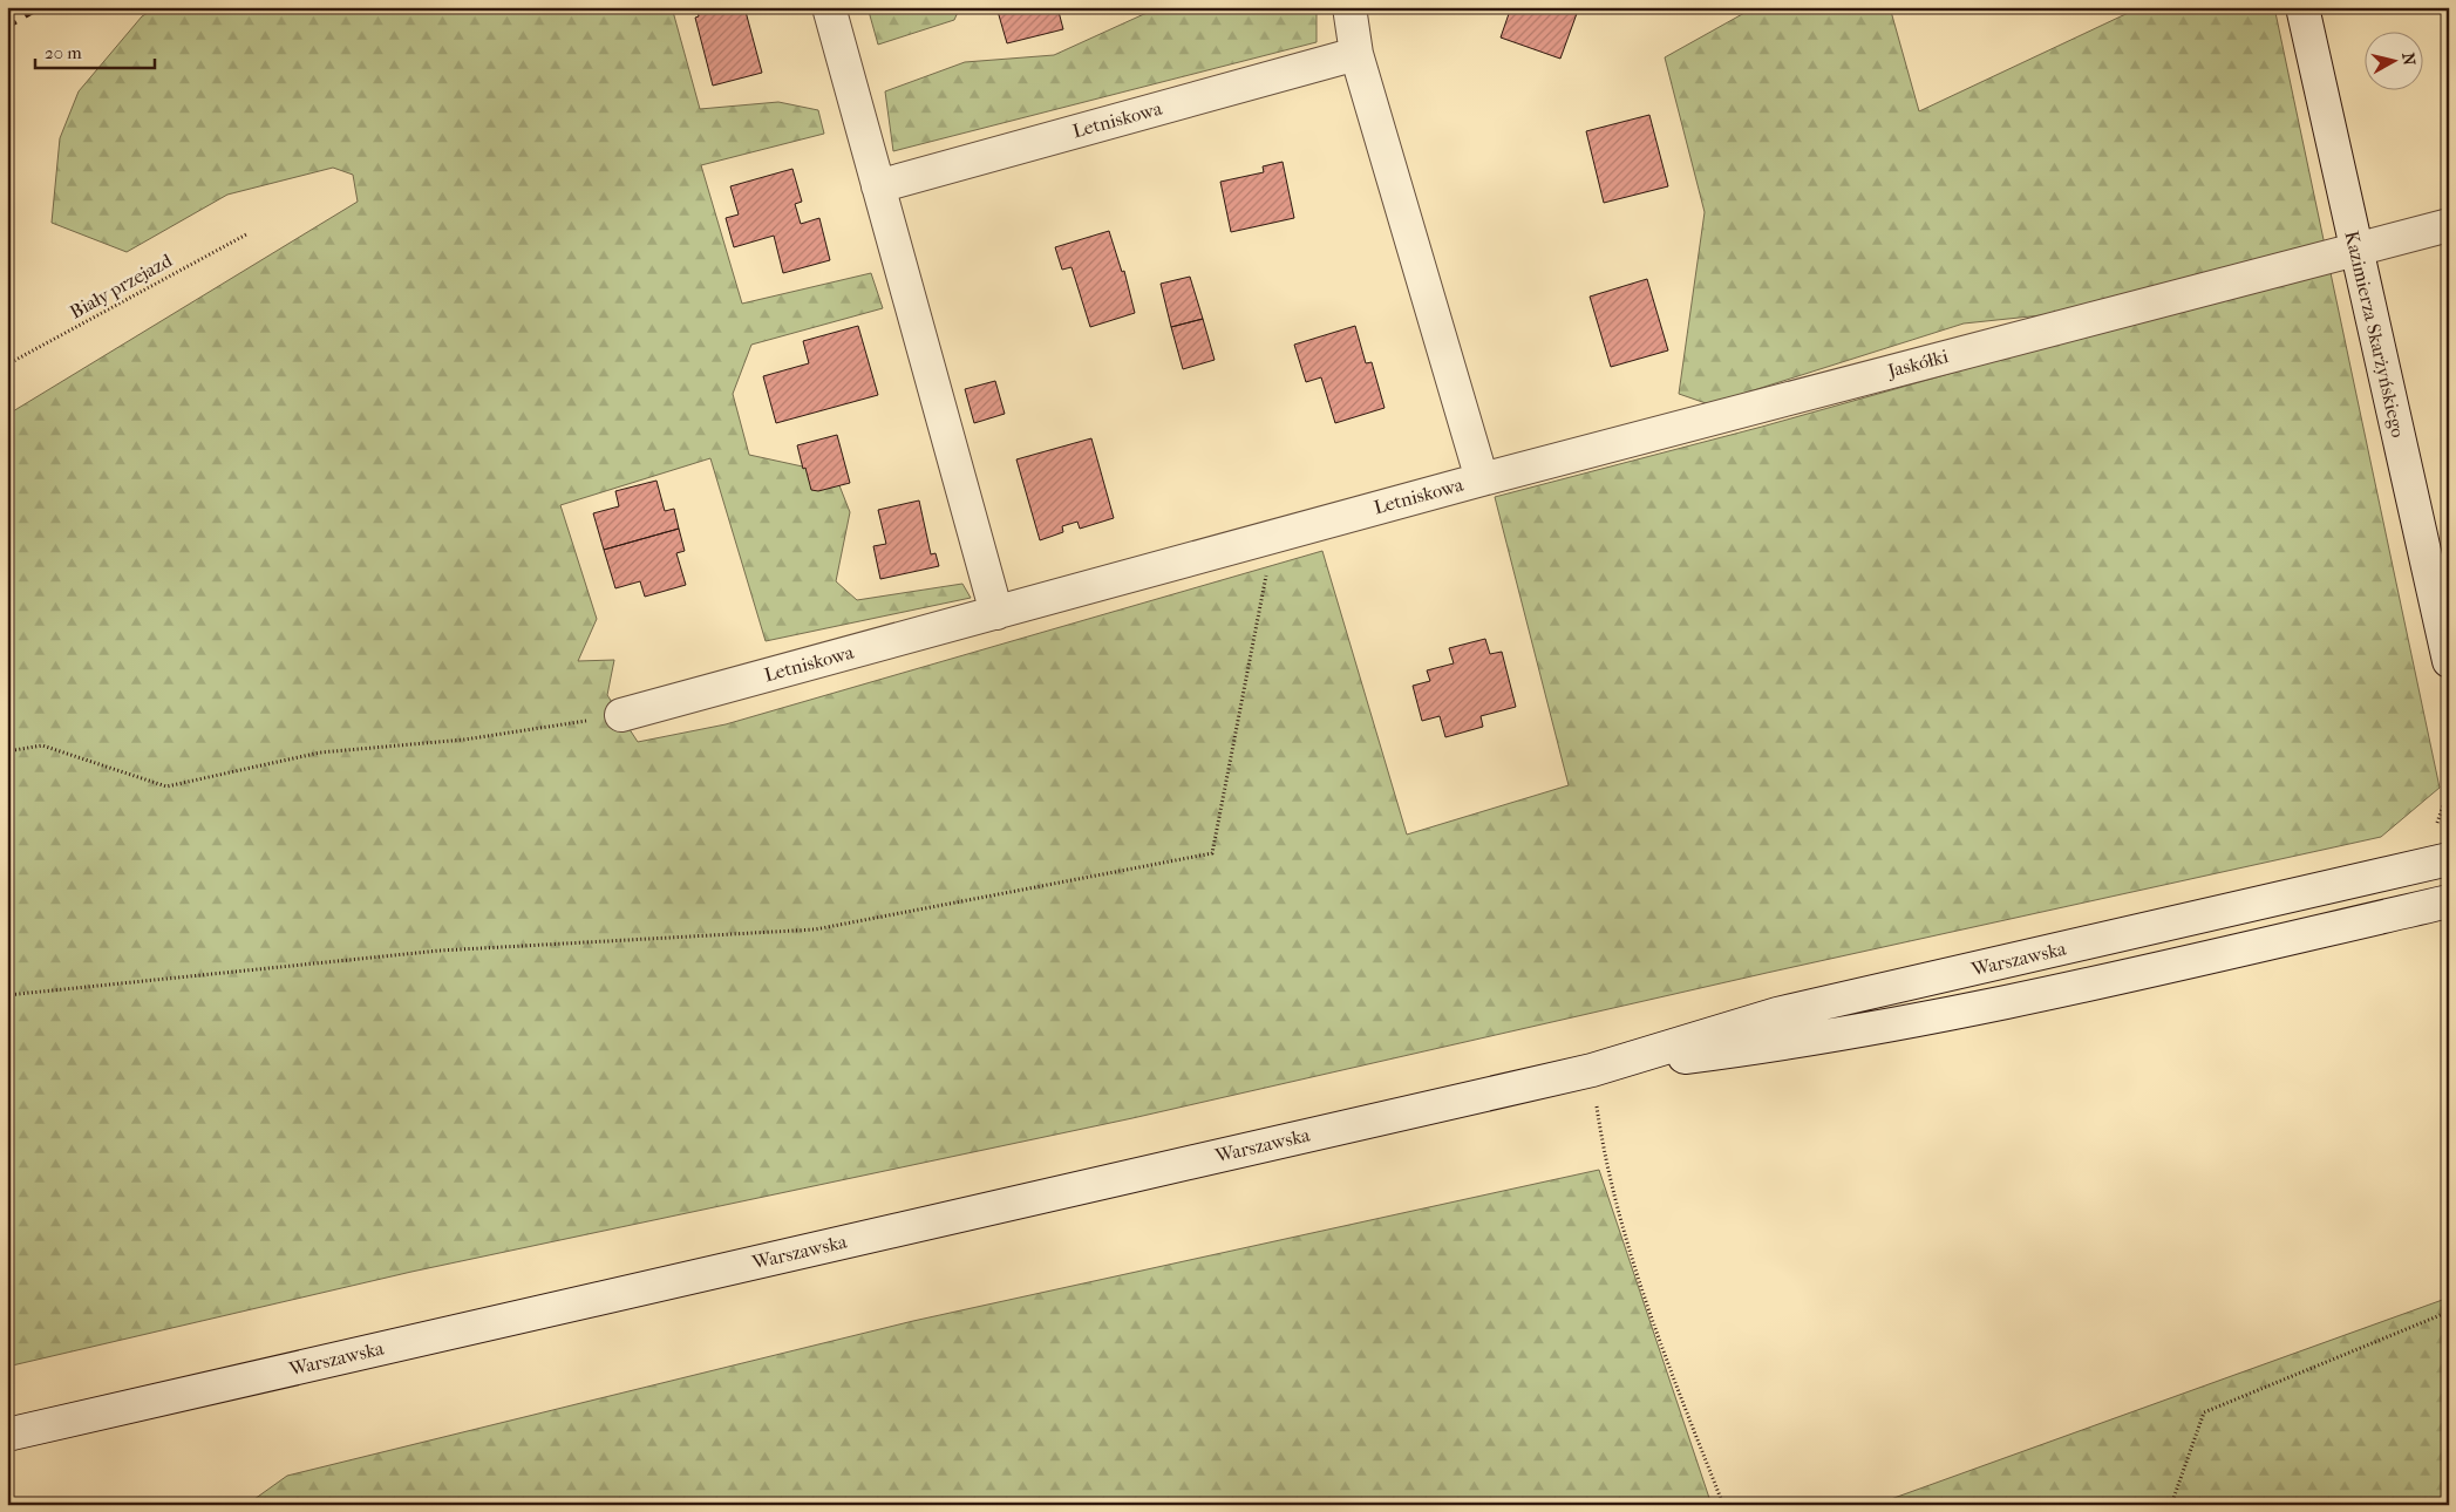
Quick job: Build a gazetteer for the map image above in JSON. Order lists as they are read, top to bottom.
{
  "streets": {
    "street": [
      "Letniskowa",
      "Kazimierza Skarżyńskiego",
      "Jaskółki",
      "Warszawska"
    ],
    "path": ["Biały przejazd"]
  },
  "crossings": [
    ["Letniskowa", "Jaskółki"],
    ["Kazimierza Skarżyńskiego", "Jaskółki"]
  ],
  "scale_bar": "20 m",
  "north": "right"
}
